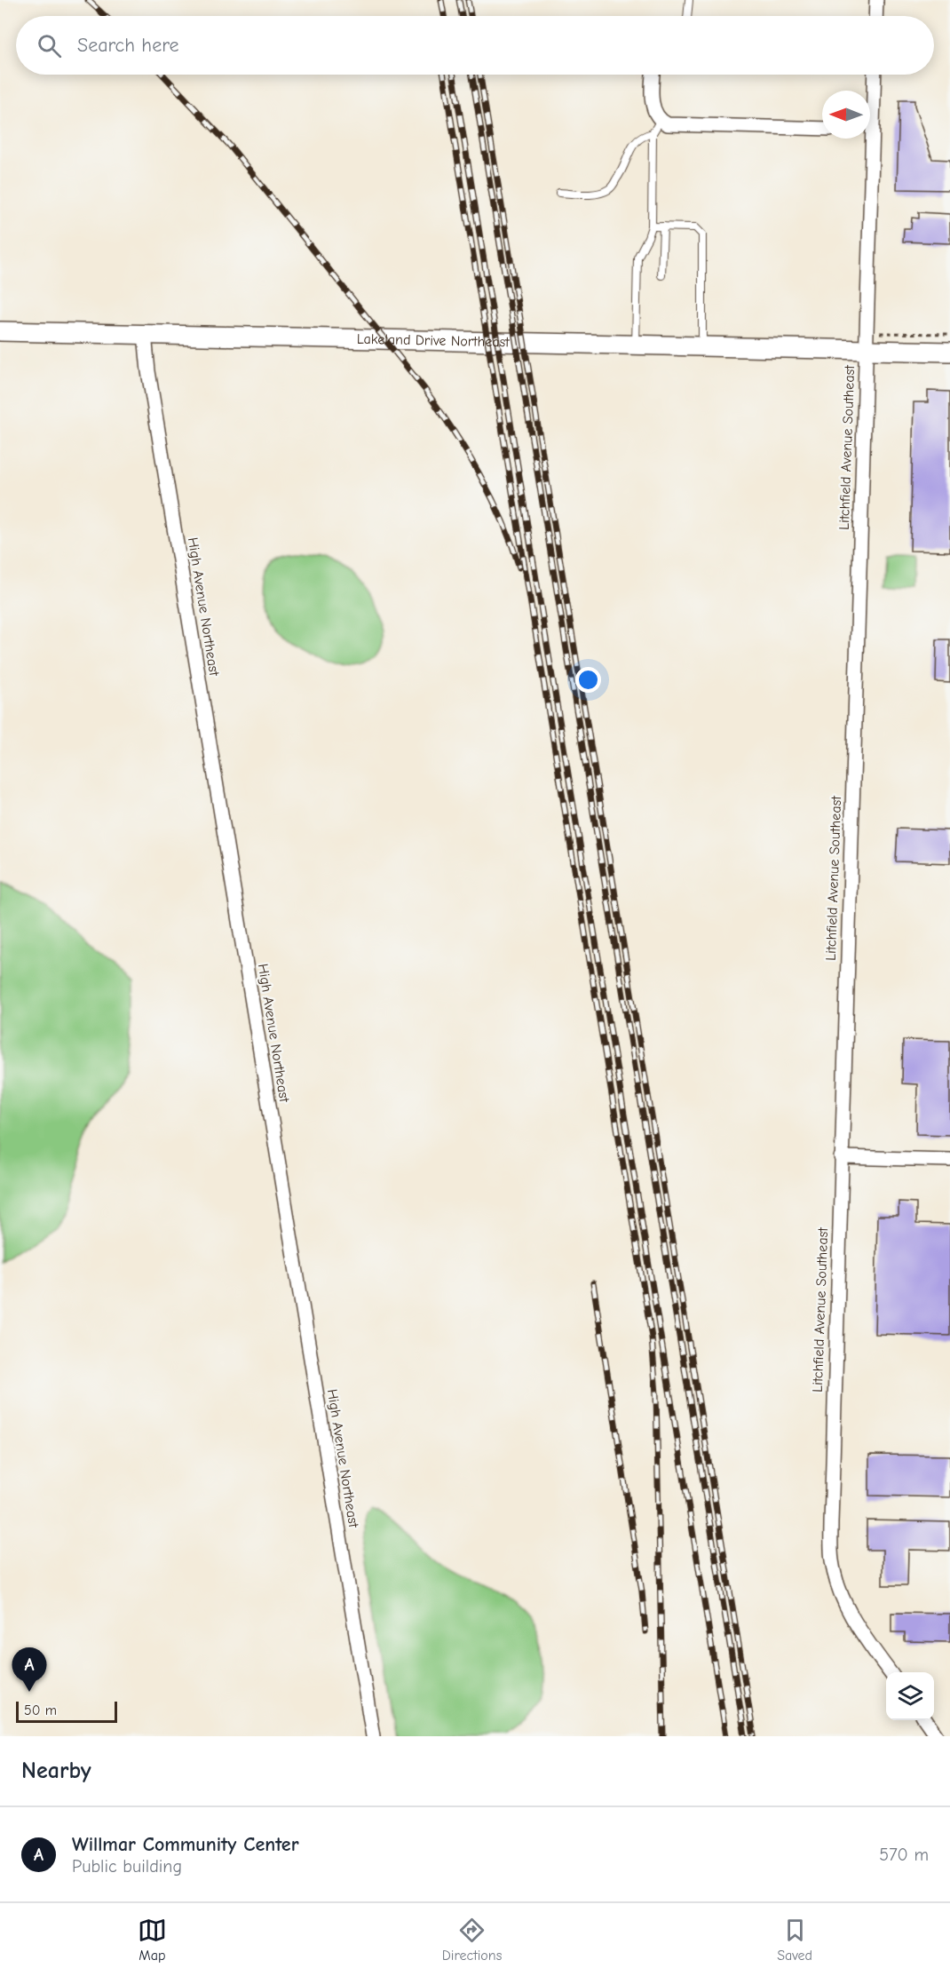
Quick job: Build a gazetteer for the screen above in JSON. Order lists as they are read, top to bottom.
{
  "streets": {
    "main road": ["Lakeland Drive Northeast"],
    "street": ["Litchfield Avenue Southeast", "High Avenue Northeast"]
  },
  "crossings": [
    ["Lakeland Drive Northeast", "Litchfield Avenue Southeast"],
    ["Lakeland Drive Northeast", "High Avenue Northeast"]
  ],
  "scale_bar": "50 m",
  "north": "left",
  "page": {
    "search": "Search here",
    "pins": "A",
    "scale": "50 m",
    "heading": "Nearby",
    "list": [
      {
        "mark": "A",
        "name": "Willmar Community Center",
        "note": "Public building",
        "value": "570 m"
      }
    ],
    "nav": ["Map", "Directions", "Saved"]
  }
}
